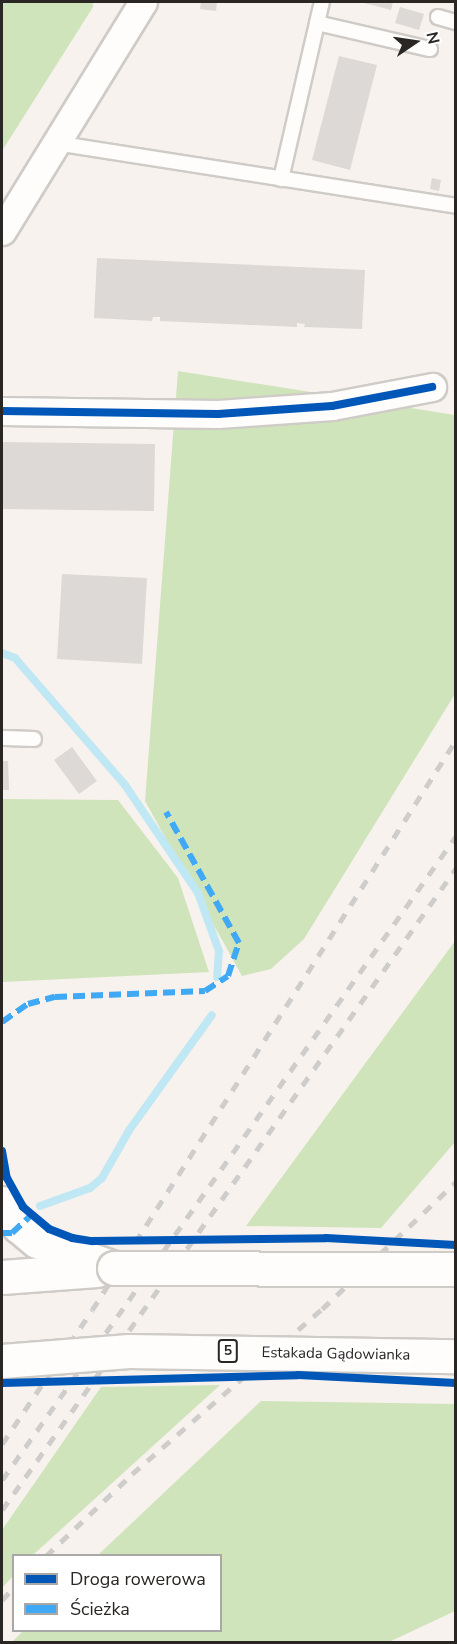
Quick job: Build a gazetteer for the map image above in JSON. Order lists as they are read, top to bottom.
{
  "streets": {
    "main road": ["5", "Estakada Gądowianka"]
  },
  "legend": ["Droga rowerowa", "Ścieżka"],
  "north": "right"
}
